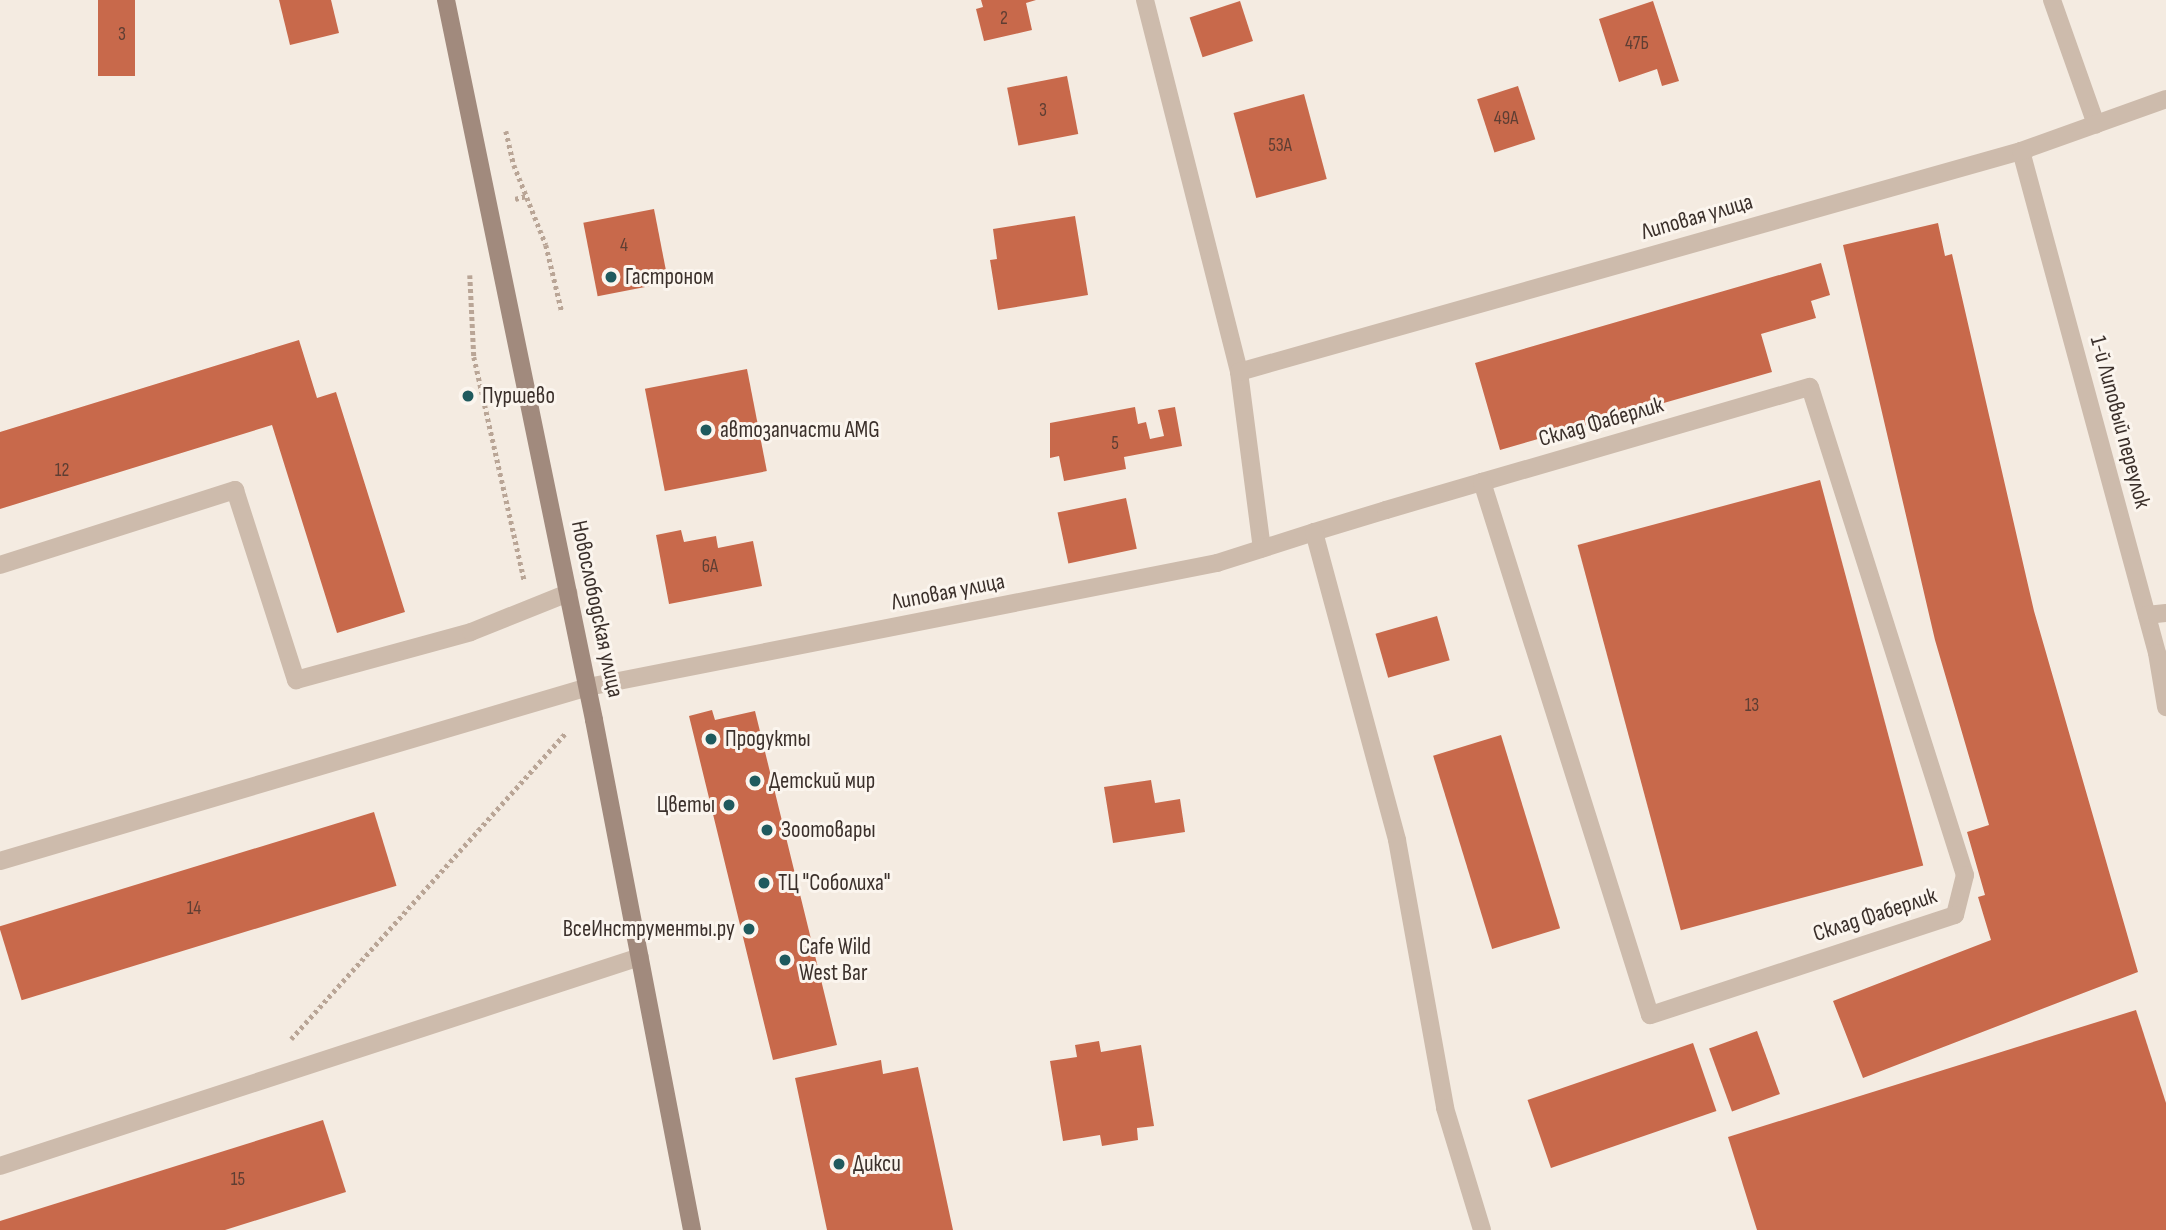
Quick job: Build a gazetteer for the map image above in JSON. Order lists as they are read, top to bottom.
{
  "streets": {
    "main road": ["Новослободская улица"],
    "street": ["Липовая улица", "Склад Фаберлик", "1-й Липовый переулок"]
  },
  "crossings": [
    ["Липовая улица", "Склад Фаберлик"],
    ["Липовая улица", "1-й Липовый переулок"],
    ["Липовая улица", "Новослободская улица"]
  ],
  "places": [
    "Гастроном",
    "Пуршево",
    "автозапчасти AMG",
    "Продукты",
    "Детский мир",
    "Цветы",
    "Зоотовары",
    "ТЦ \"Соболиха\"",
    "ВсеИнструменты.ру",
    "Cafe Wild West Bar",
    "Дикси"
  ],
  "house_numbers": [
    "2",
    "3",
    "47Б",
    "3",
    "49А",
    "53А",
    "4",
    "5",
    "12",
    "6А",
    "13",
    "14",
    "15"
  ]
}
